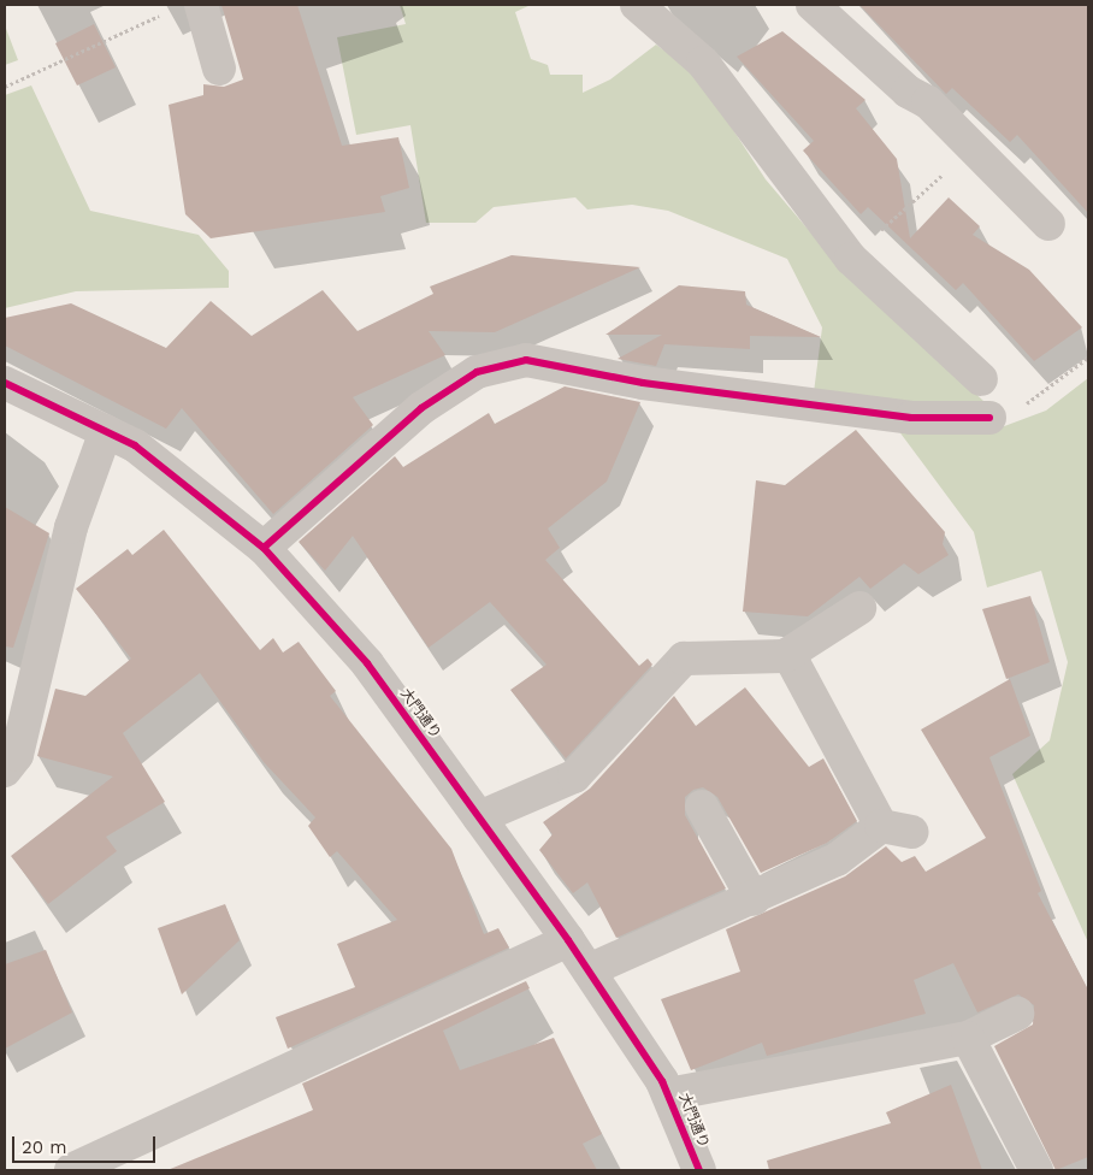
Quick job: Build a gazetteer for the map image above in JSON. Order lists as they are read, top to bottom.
{
  "streets": {
    "street": ["大門通り"]
  },
  "scale_bar": "20 m"
}
